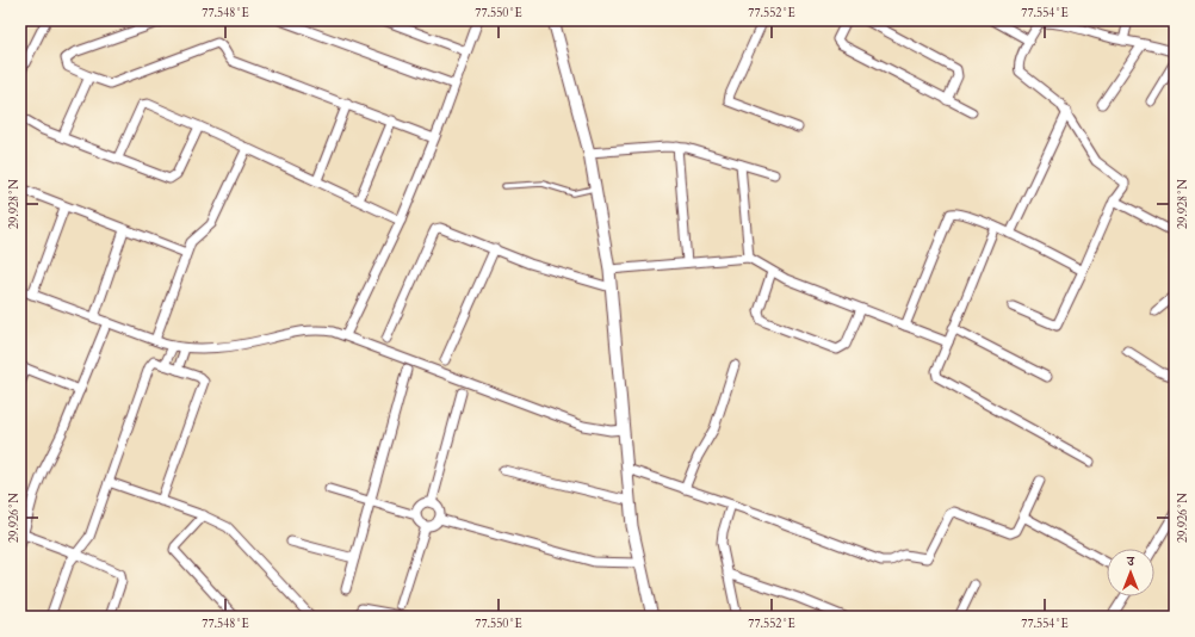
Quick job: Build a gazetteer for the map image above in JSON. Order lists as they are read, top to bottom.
{
  "north": "top",
  "coordinates": [
    "77.548°E",
    "77.550°E",
    "77.552°E",
    "77.554°E",
    "29.928°N",
    "29.926°N"
  ]
}
